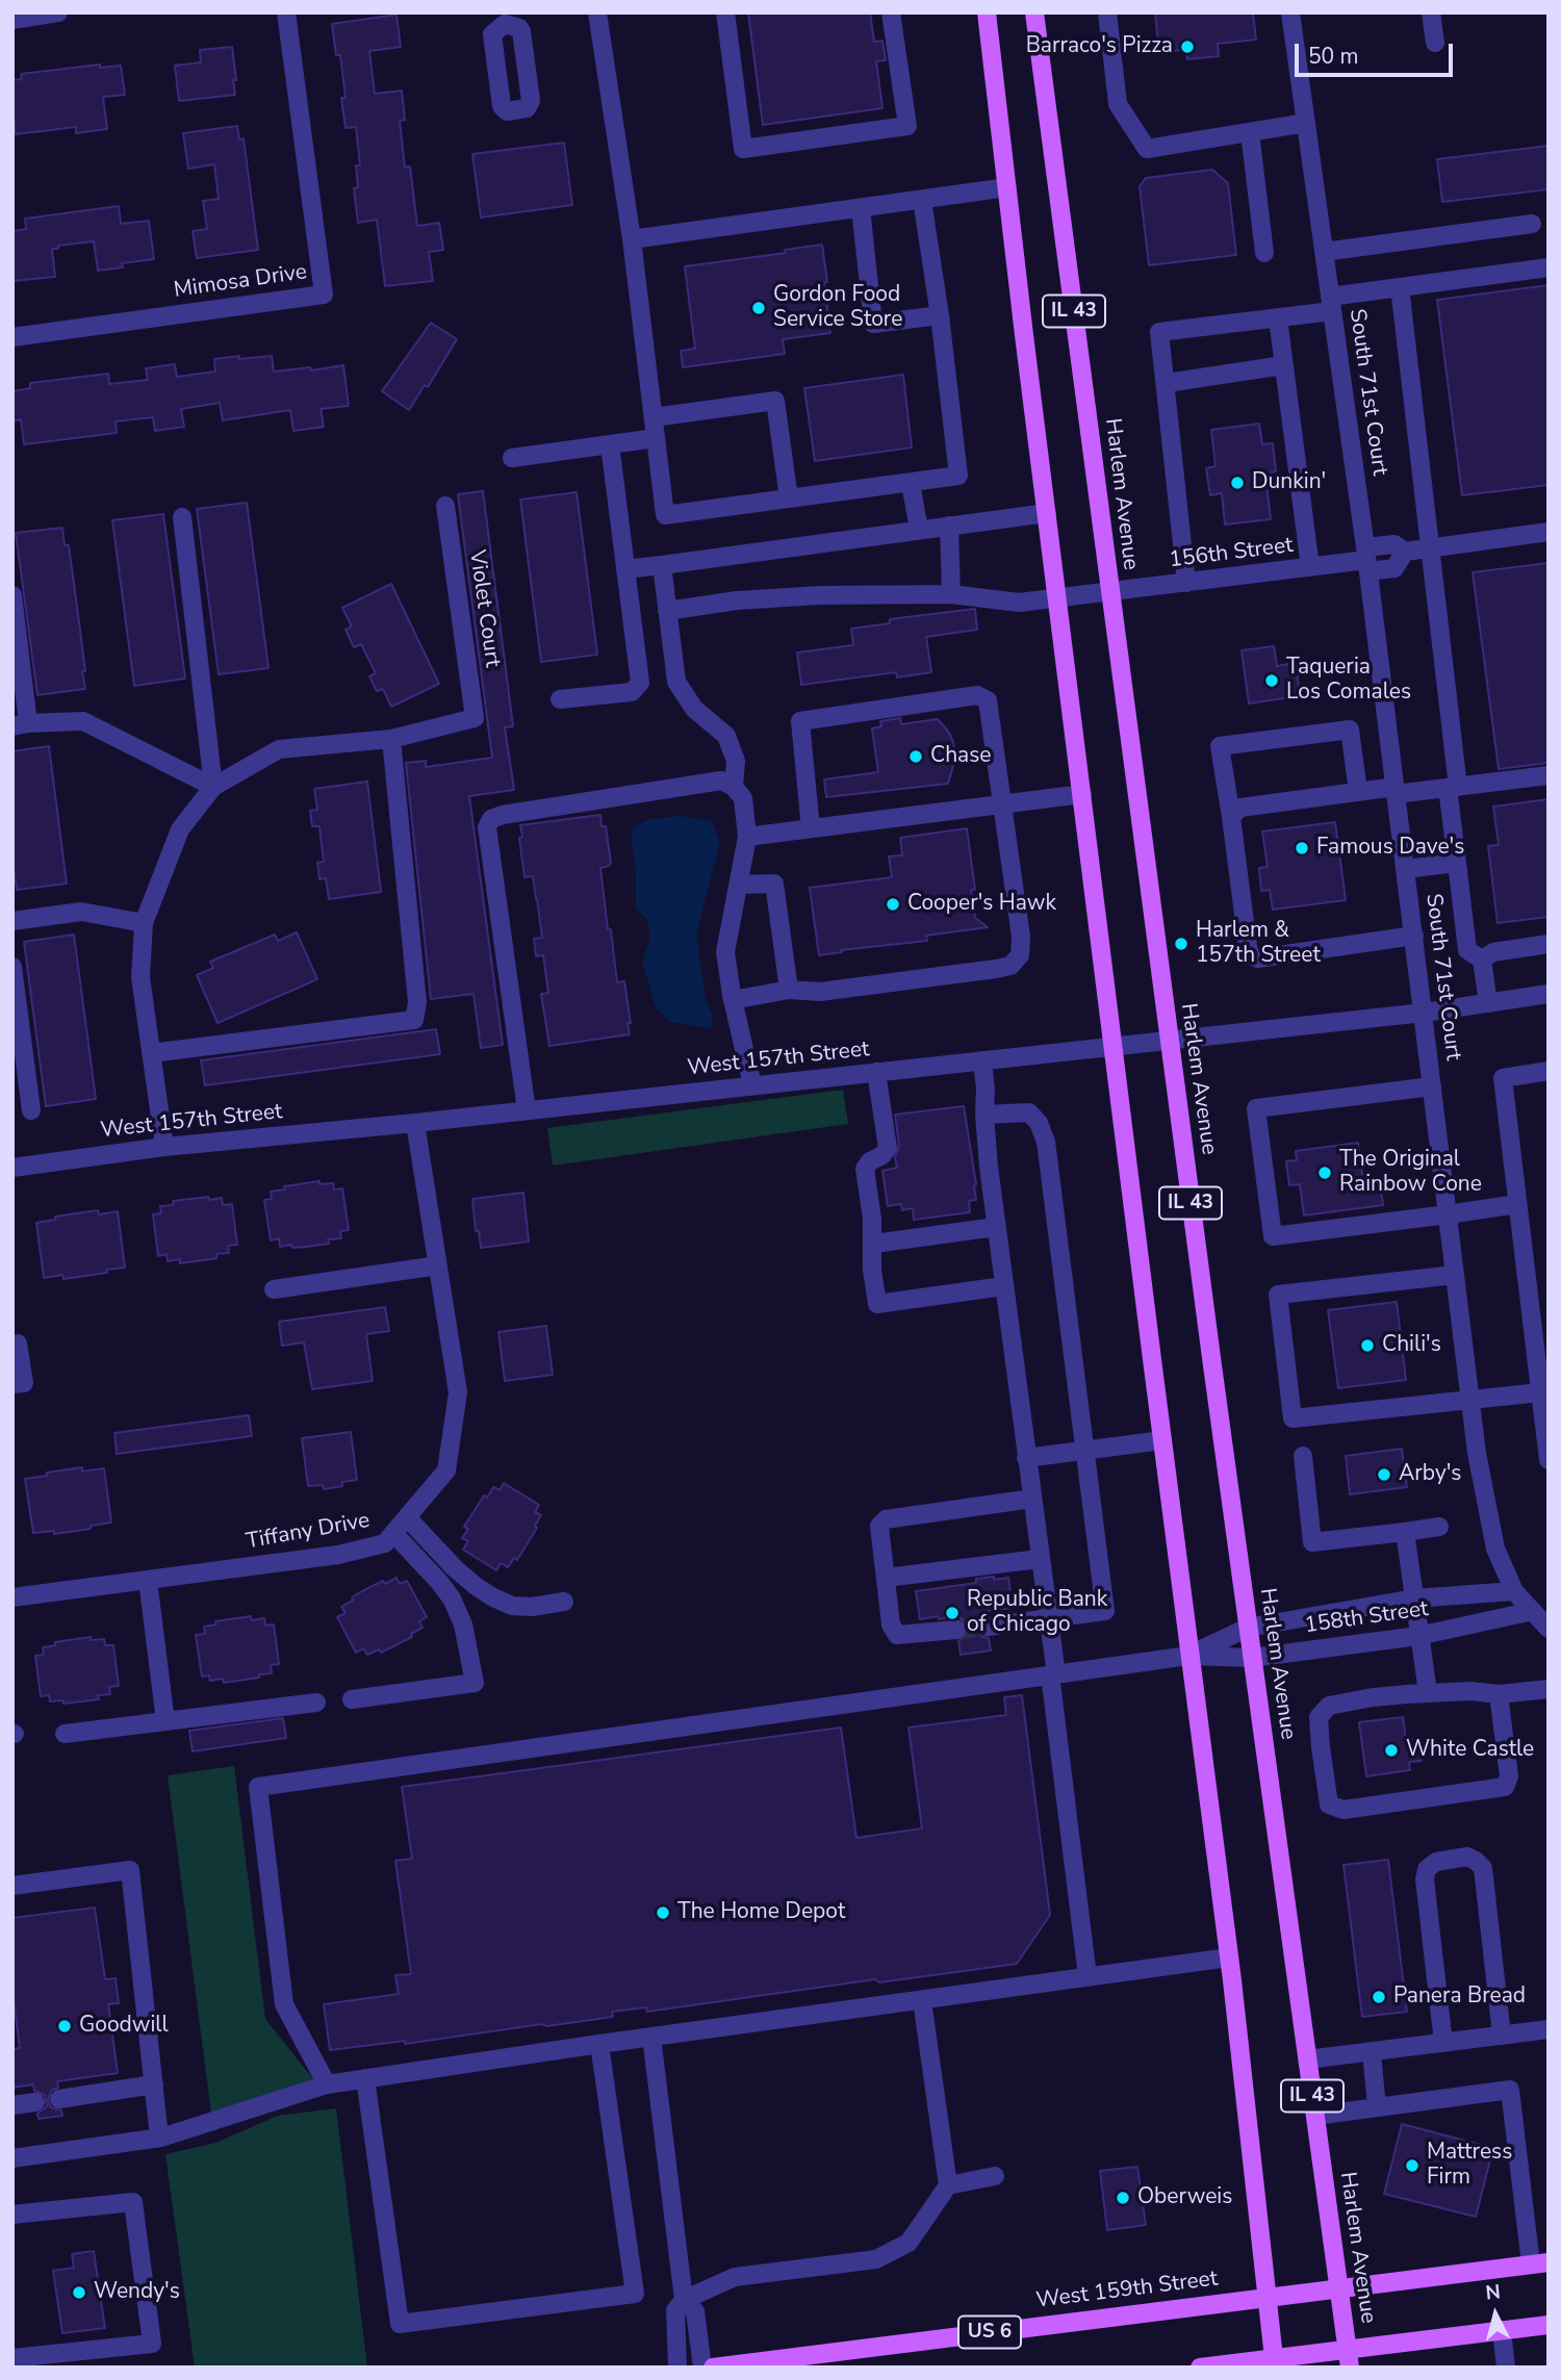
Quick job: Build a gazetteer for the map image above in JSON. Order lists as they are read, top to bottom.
{
  "streets": {
    "main road": [
      "IL 43",
      "Harlem Avenue",
      "West 159th Street",
      "US 6"
    ],
    "street": [
      "Mimosa Drive",
      "South 71st Court",
      "156th Street",
      "Violet Court",
      "West 157th Street",
      "Tiffany Drive",
      "158th Street"
    ]
  },
  "crossings": [
    ["IL 43", "156th Street"],
    ["IL 43", "West 157th Street"],
    ["IL 43", "158th Street"],
    ["IL 43", "West 159th Street"],
    ["South 71st Court", "156th Street"],
    ["South 71st Court", "West 157th Street"],
    ["South 71st Court", "158th Street"],
    ["Harlem Avenue", "156th Street"],
    ["Harlem Avenue", "West 157th Street"],
    ["Harlem Avenue", "158th Street"],
    ["Harlem Avenue", "West 159th Street"],
    ["West 157th Street", "Tiffany Drive"]
  ],
  "places": [
    "Barraco's Pizza",
    "Gordon Food Service Store",
    "Dunkin'",
    "Taqueria Los Comales",
    "Chase",
    "Famous Dave's",
    "Cooper's Hawk",
    "Harlem & 157th Street",
    "The Original Rainbow Cone",
    "Chili's",
    "Arby's",
    "Republic Bank of Chicago",
    "White Castle",
    "The Home Depot",
    "Panera Bread",
    "Goodwill",
    "Mattress Firm",
    "Oberweis",
    "Wendy's"
  ],
  "scale_bar": "50 m",
  "north": "top"
}
